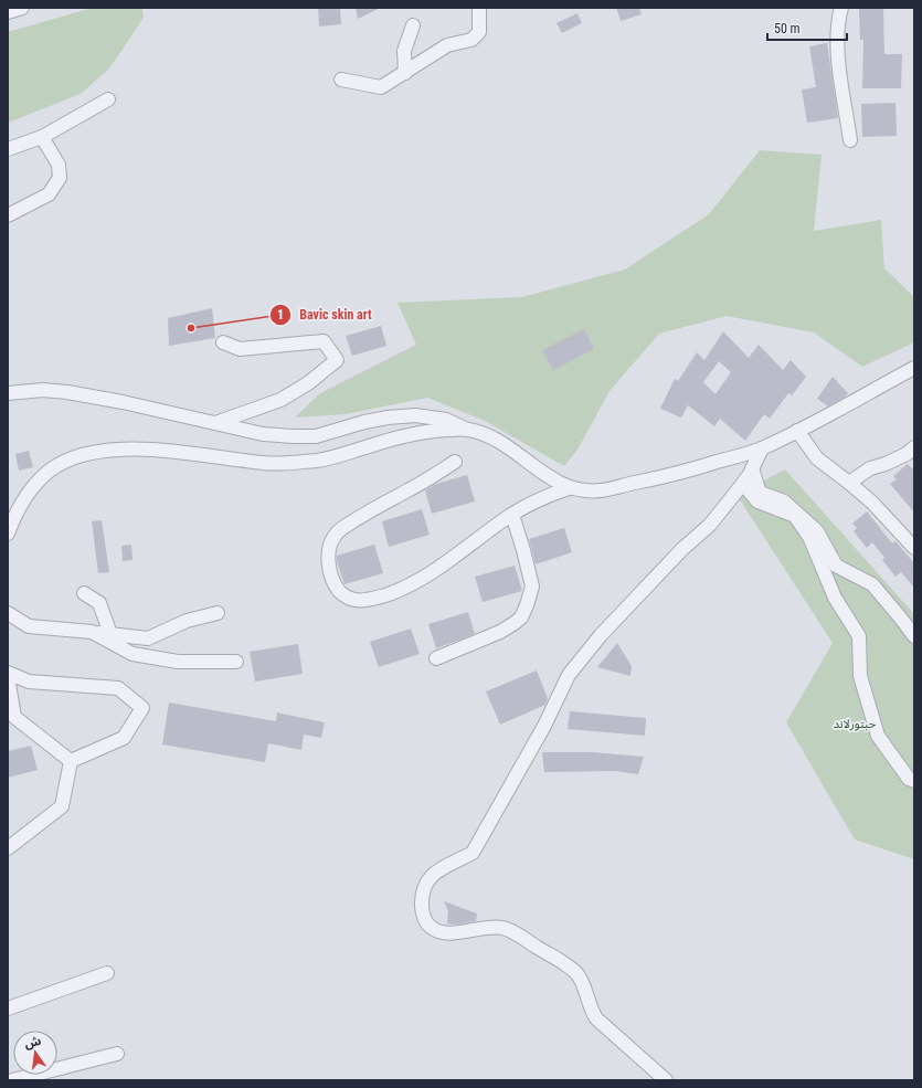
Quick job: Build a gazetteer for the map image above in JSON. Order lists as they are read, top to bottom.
{
  "parks": ["حبتورلاند"],
  "places": ["Bavic skin art"],
  "scale_bar": "50 m",
  "north": "top"
}
